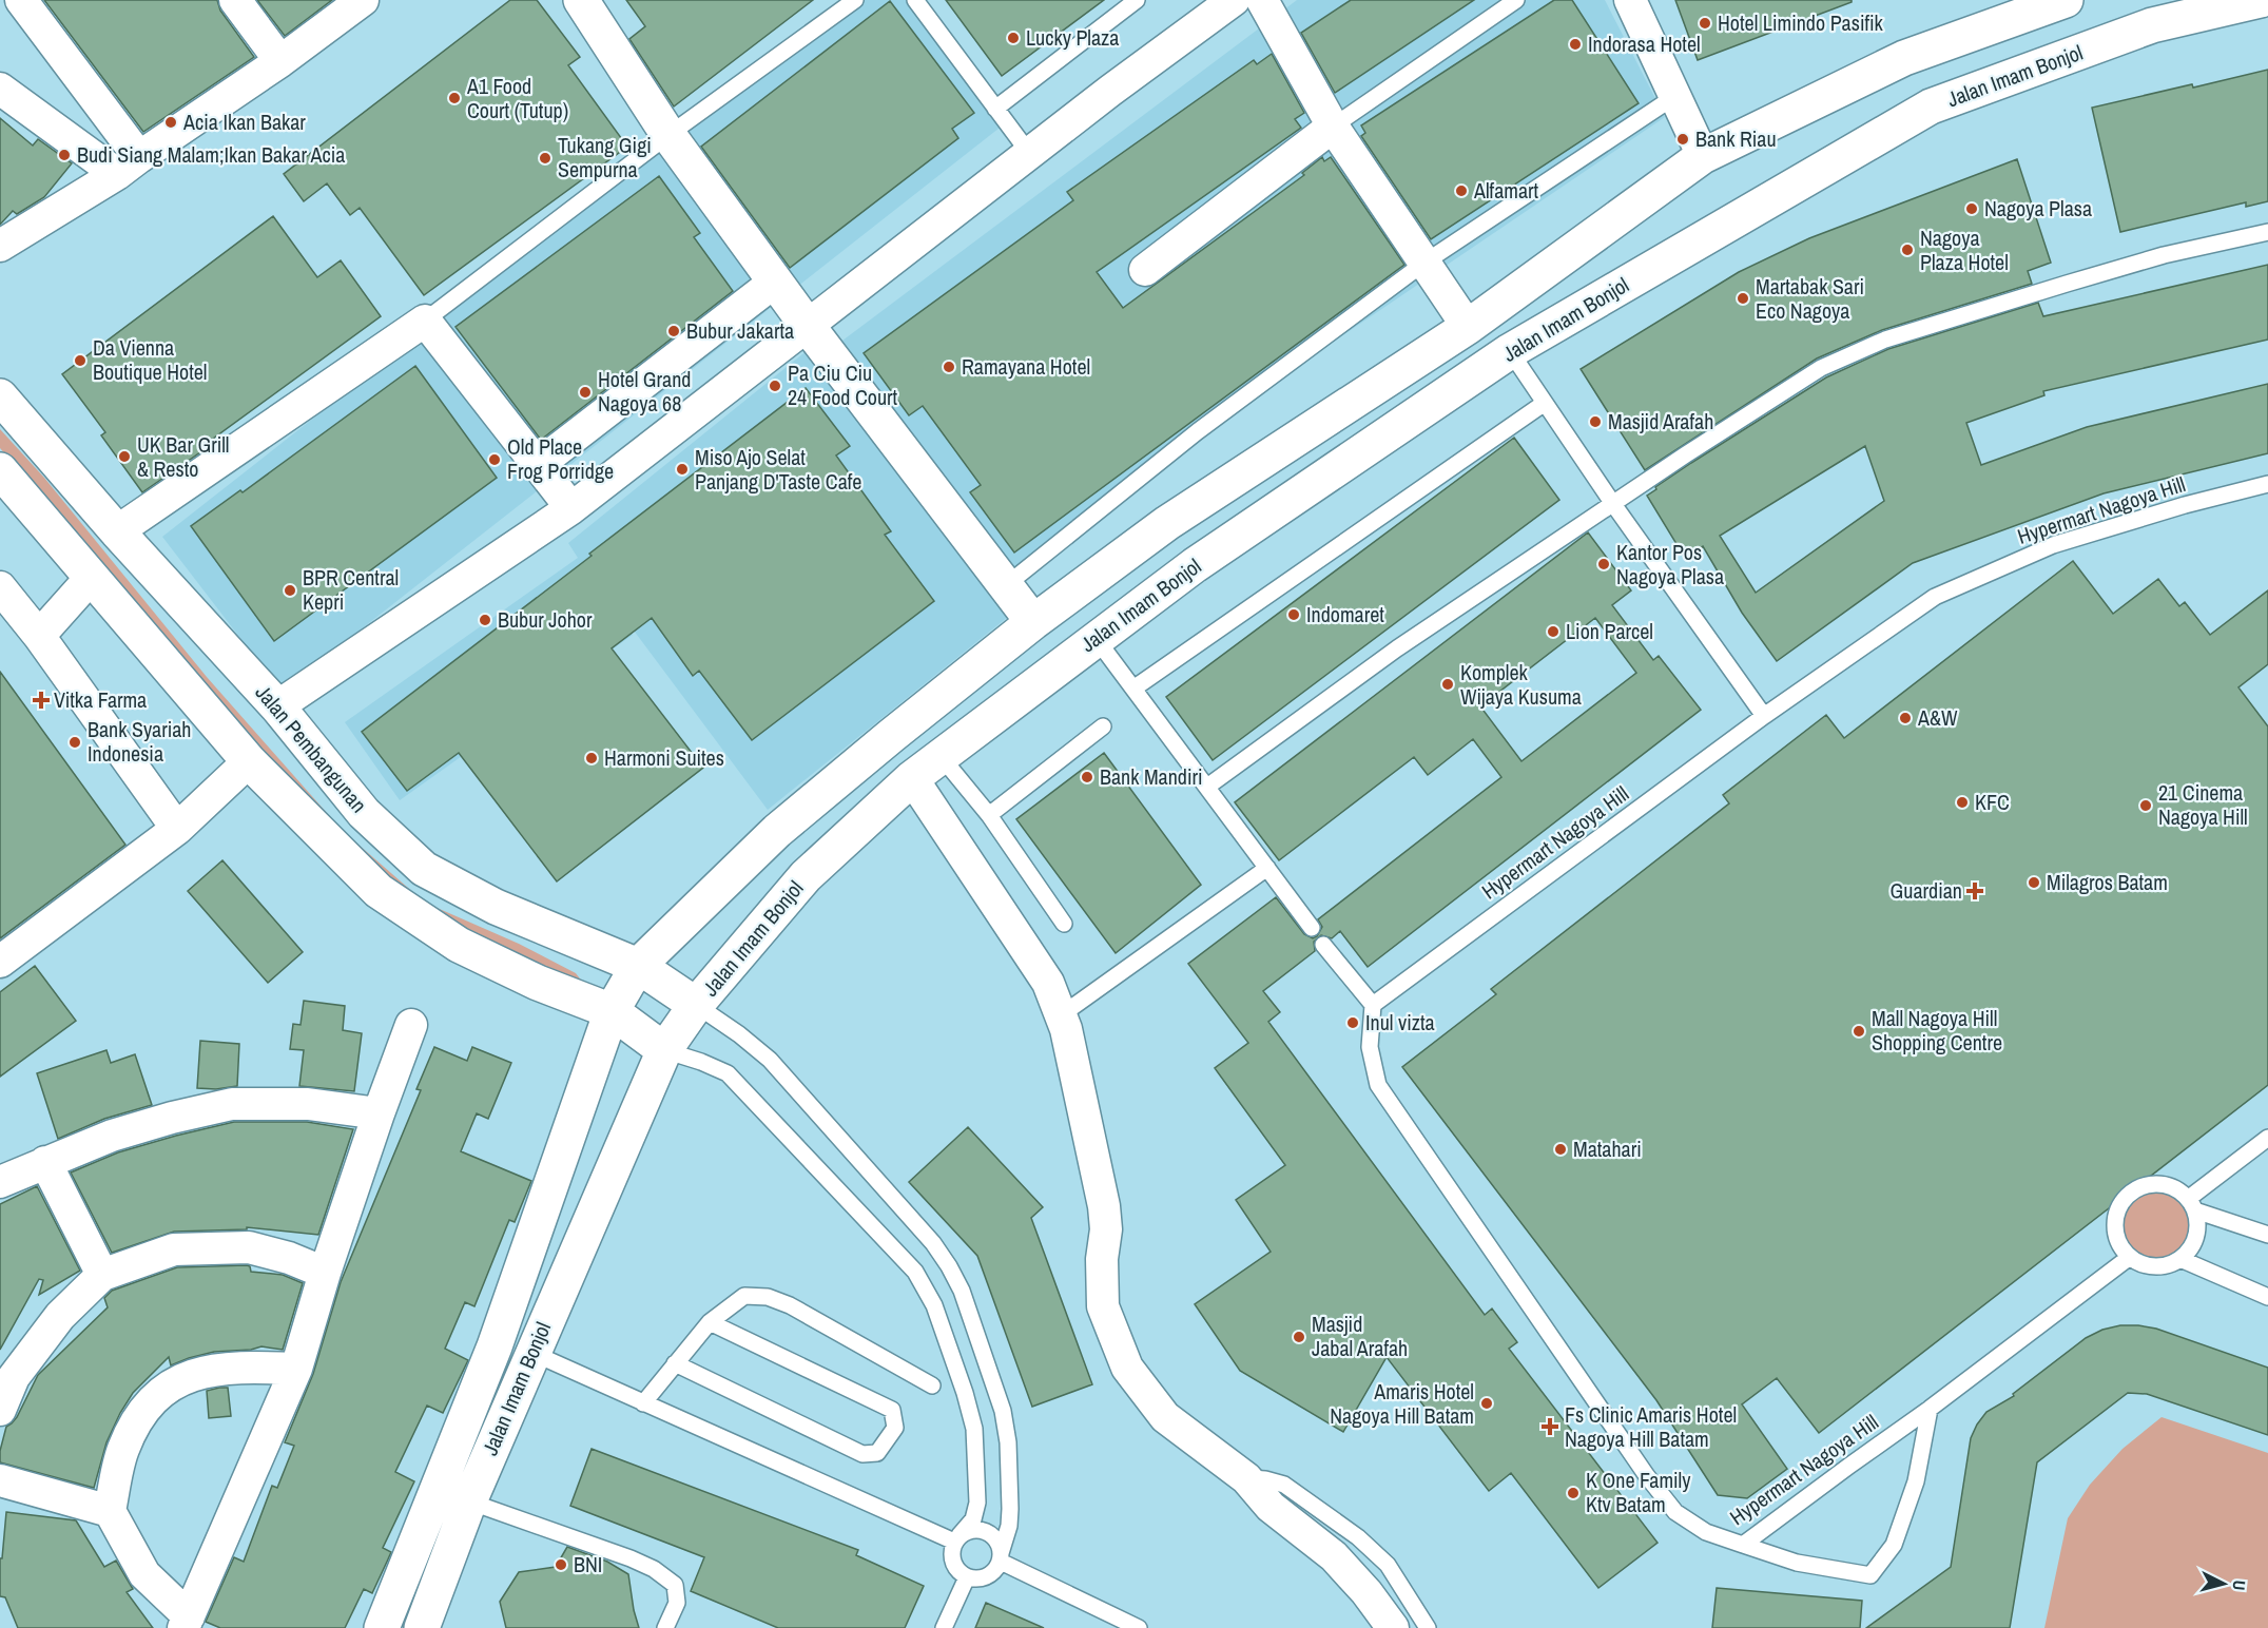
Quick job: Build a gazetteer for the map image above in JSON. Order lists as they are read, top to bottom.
{
  "streets": {
    "main road": ["Jalan Imam Bonjol", "Jalan Pembangunan"],
    "lane": ["Hypermart Nagoya Hill"]
  },
  "crossings": [
    ["Jalan Imam Bonjol", "Jalan Pembangunan"]
  ],
  "places": {
    "other": [
      "Hotel Limindo Pasifik",
      "Lucky Plaza",
      "Indorasa Hotel",
      "A1 Food Court (Tutup)",
      "Acia Ikan Bakar",
      "Bank Riau",
      "Budi Siang Malam;Ikan Bakar Acia",
      "Tukang Gigi Sempurna",
      "Alfamart",
      "Nagoya Plasa",
      "Nagoya Plaza Hotel",
      "Martabak Sari Eco Nagoya",
      "Bubur Jakarta",
      "Da Vienna Boutique Hotel",
      "Ramayana Hotel",
      "Pa Ciu Ciu 24 Food Court",
      "Hotel Grand Nagoya 68",
      "Masjid Arafah",
      "UK Bar Grill & Resto",
      "Old Place Frog Porridge",
      "Miso Ajo Selat Panjang D'Taste Cafe",
      "Kantor Pos Nagoya Plasa",
      "BPR Central Kepri",
      "Indomaret",
      "Bubur Johor",
      "Lion Parcel",
      "Komplek Wijaya Kusuma",
      "A&W",
      "Bank Syariah Indonesia",
      "Harmoni Suites",
      "Bank Mandiri",
      "KFC",
      "21 Cinema Nagoya Hill",
      "Milagros Batam",
      "Inul vizta",
      "Mall Nagoya Hill Shopping Centre",
      "Matahari",
      "Masjid Jabal Arafah",
      "Amaris Hotel Nagoya Hill Batam",
      "K One Family Ktv Batam",
      "BNI"
    ],
    "health": ["Vitka Farma", "Guardian", "Fs Clinic Amaris Hotel Nagoya Hill Batam"]
  },
  "north": "right"
}
